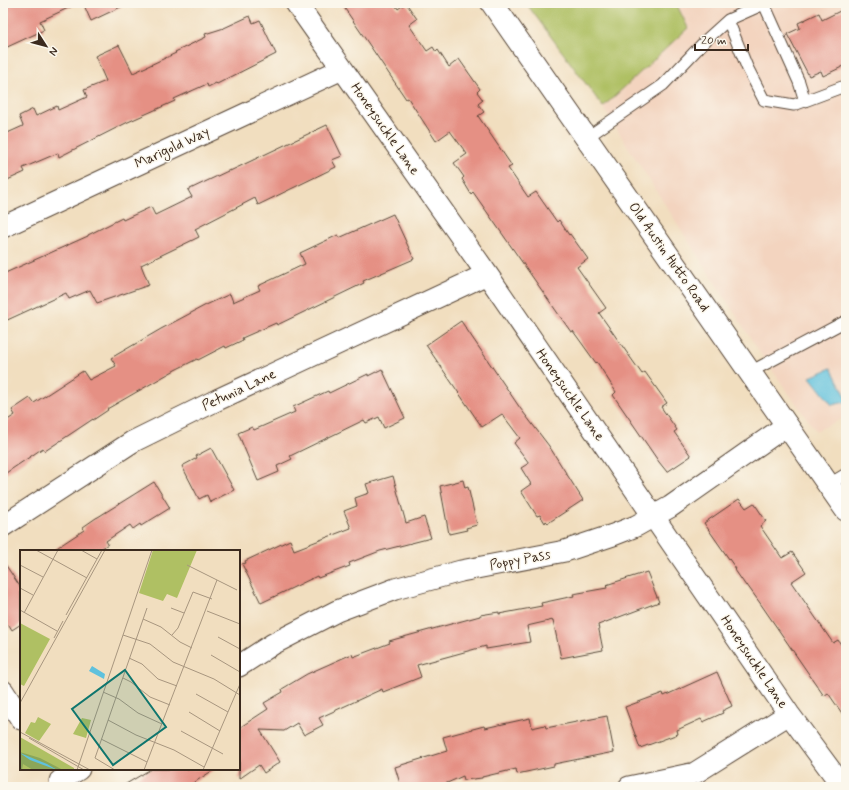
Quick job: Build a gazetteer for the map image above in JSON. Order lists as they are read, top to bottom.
{
  "streets": {
    "street": [
      "Honeysuckle Lane",
      "Marigold Way",
      "Old Austin Hutto Road",
      "Petunia Lane",
      "Poppy Pass"
    ]
  },
  "crossings": [
    ["Honeysuckle Lane", "Marigold Way"],
    ["Honeysuckle Lane", "Petunia Lane"],
    ["Honeysuckle Lane", "Poppy Pass"],
    ["Old Austin Hutto Road", "Poppy Pass"]
  ],
  "scale_bar": "20 m",
  "north": "bottom right"
}
